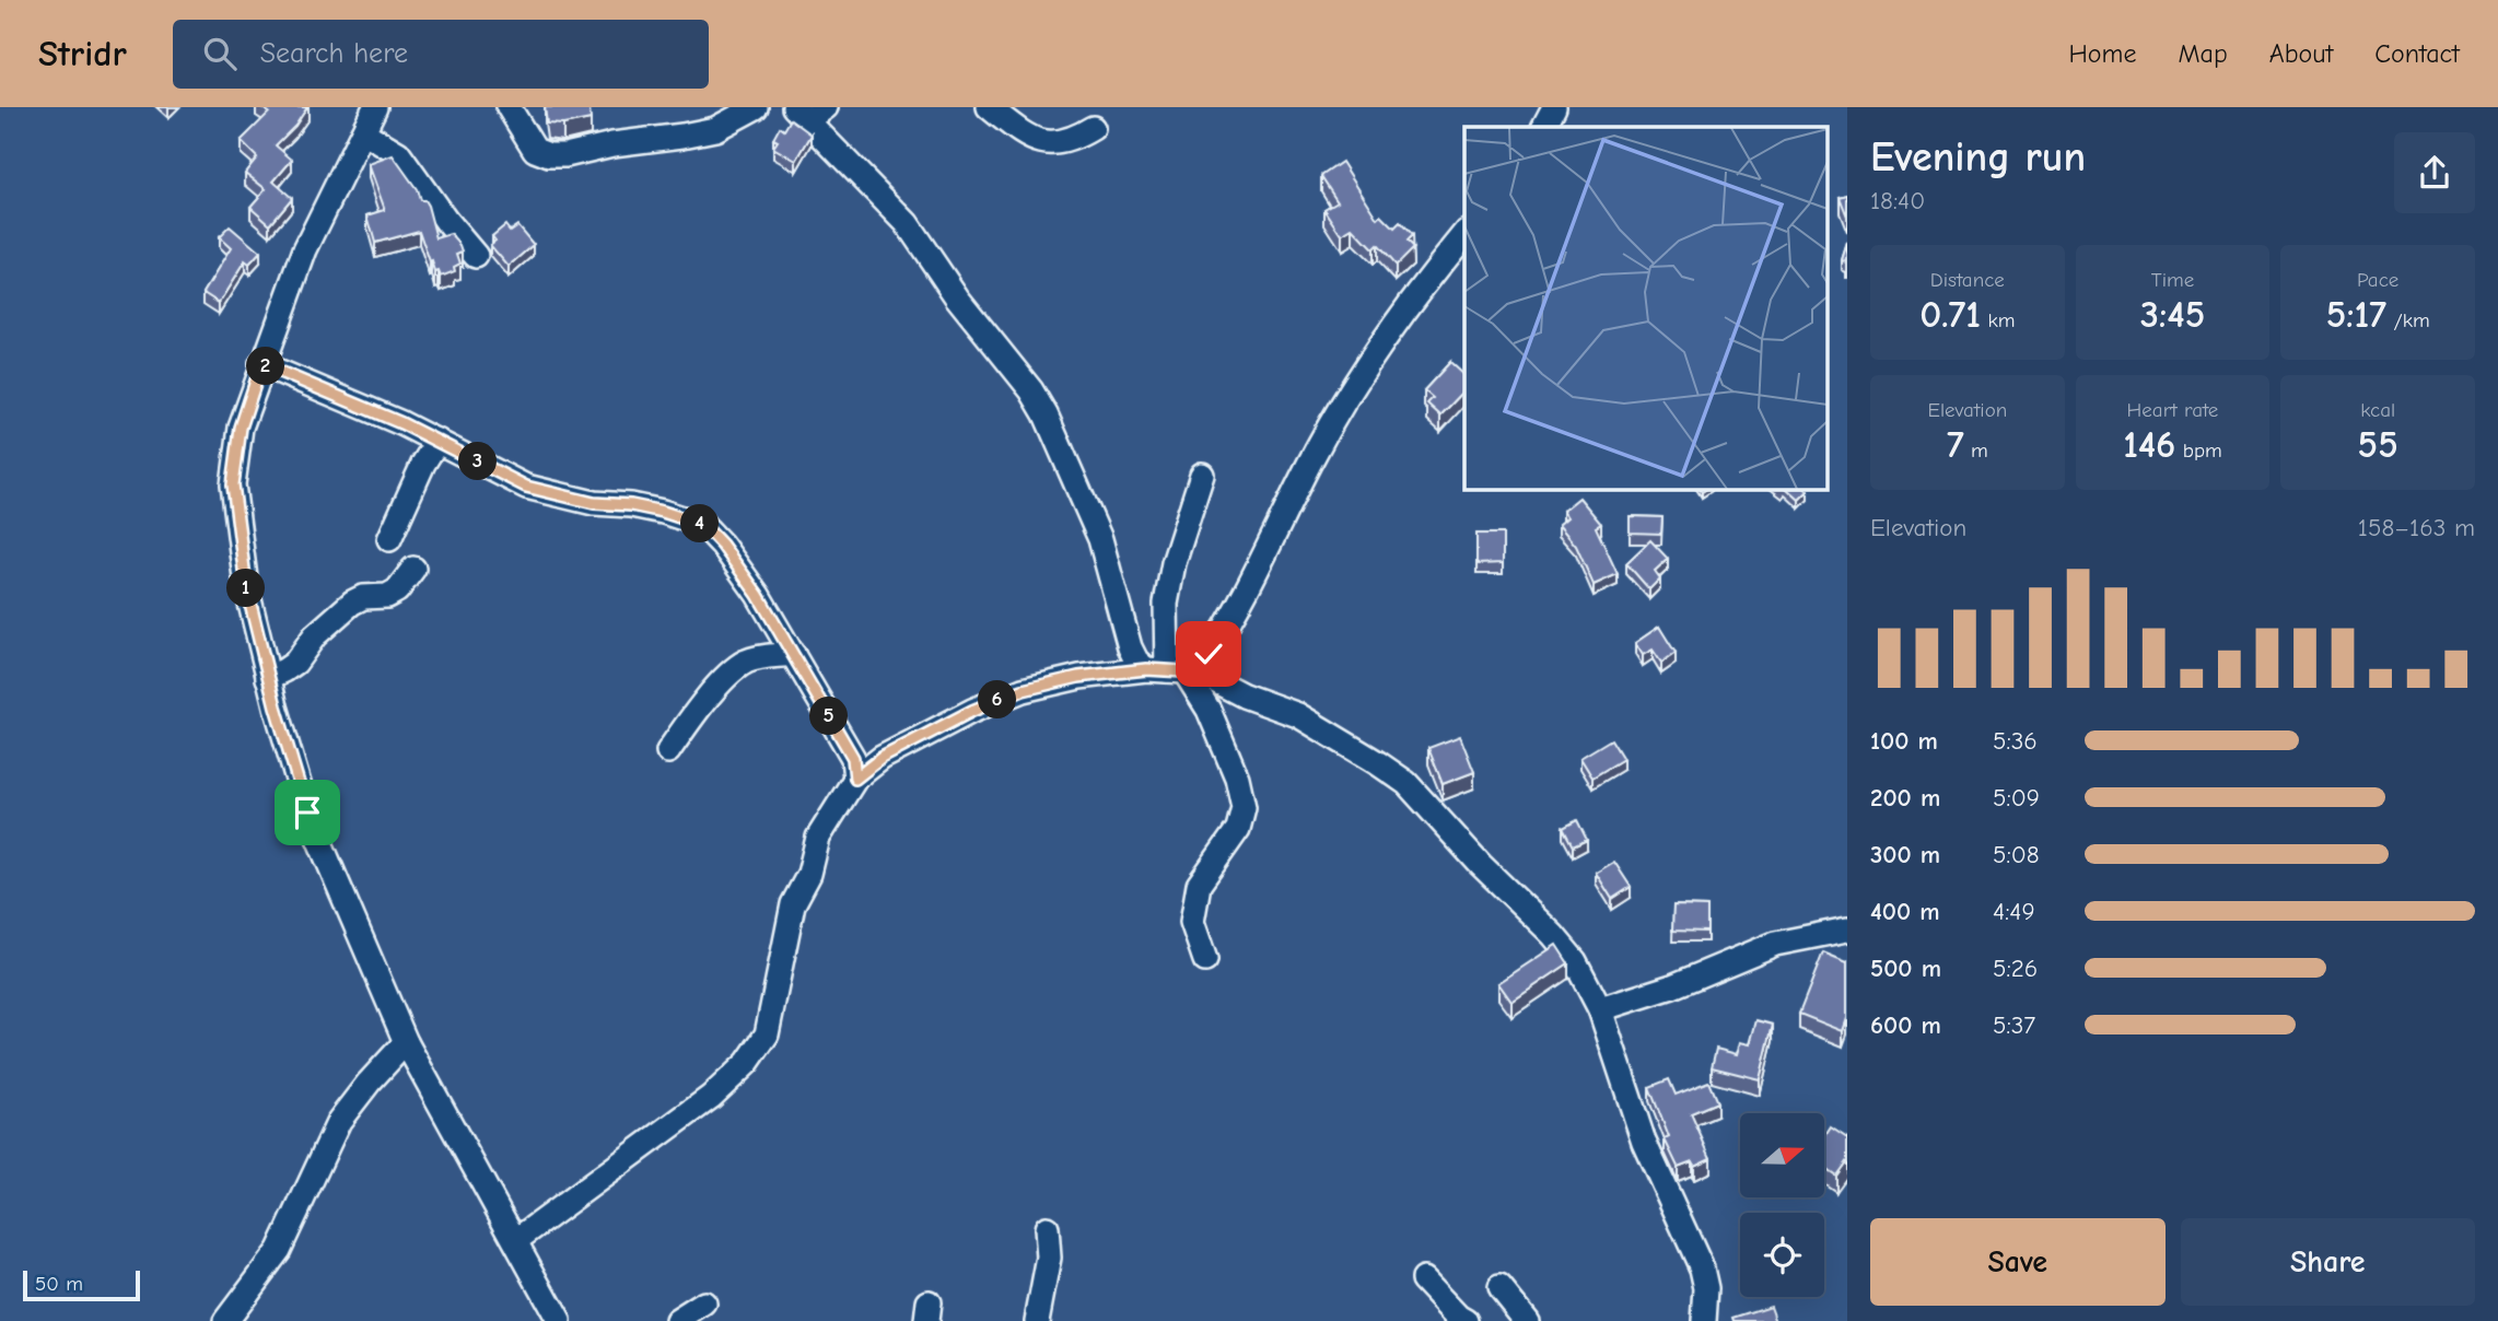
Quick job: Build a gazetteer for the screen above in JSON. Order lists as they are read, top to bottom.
{
  "scale_bar": "50 m",
  "north": "right",
  "page": {
    "header": "Stridr",
    "search": "Search here",
    "nav": [
      "Home",
      "Map",
      "About",
      "Contact"
    ],
    "heading": ["Evening run", "18:40"],
    "stats": [
      ["Distance", "0.71 km"],
      ["Time", "3:45"],
      ["Pace", "5:17 /km"],
      ["Elevation", "7 m"],
      ["Heart rate", "146 bpm"],
      ["kcal", "55"]
    ],
    "pins": [
      "2",
      "3",
      "4",
      "1",
      "6",
      "5"
    ],
    "chart": ["Elevation", "158–163 m"],
    "list": [
      {
        "name": "100 m",
        "note": "5:36"
      },
      {
        "name": "200 m",
        "note": "5:09"
      },
      {
        "name": "300 m",
        "note": "5:08"
      },
      {
        "name": "400 m",
        "note": "4:49"
      },
      {
        "name": "500 m",
        "note": "5:26"
      },
      {
        "name": "600 m",
        "note": "5:37"
      }
    ],
    "buttons": ["Save", "Share"],
    "scale": "50 m"
  }
}
